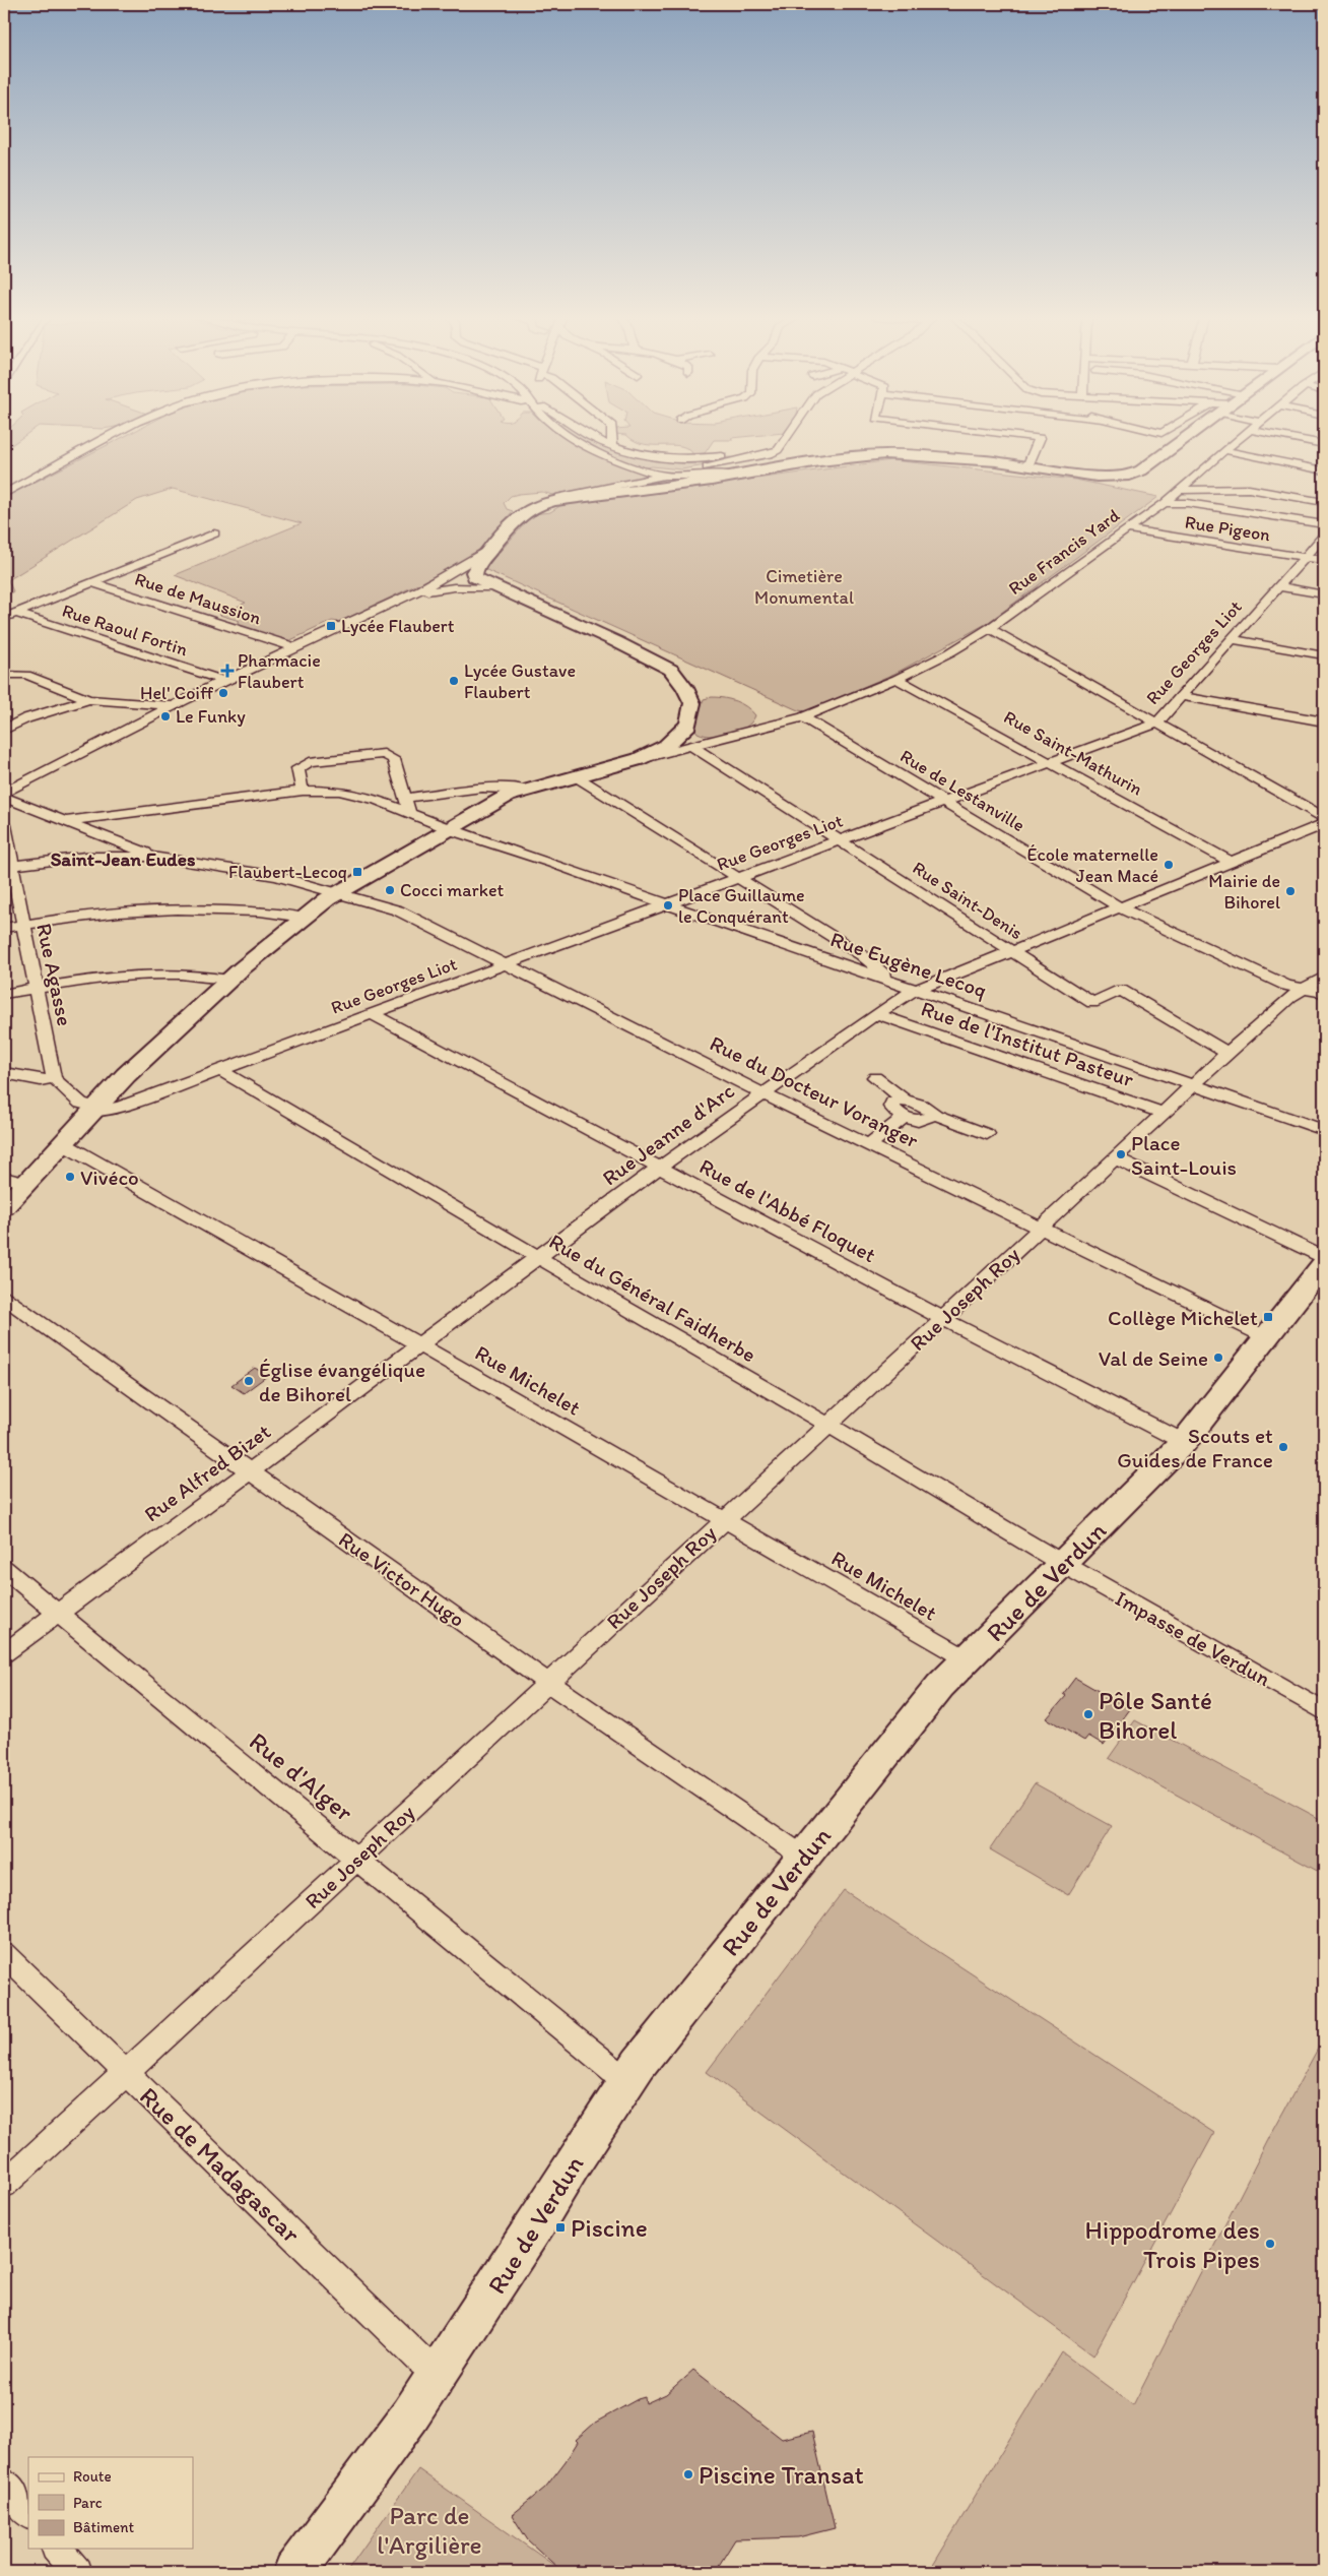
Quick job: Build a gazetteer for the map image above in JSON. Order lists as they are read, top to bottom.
{
  "streets": {
    "street": [
      "Rue Pigeon",
      "Rue Francis Yard",
      "Rue de Maussion",
      "Rue Raoul Fortin",
      "Rue Georges Liot",
      "Rue Saint-Mathurin",
      "Rue de Lestanville",
      "Rue Saint-Denis",
      "Rue Eugène Lecoq",
      "Rue Agasse",
      "Rue de l'Institut Pasteur",
      "Rue du Docteur Voranger",
      "Rue Jeanne d'Arc",
      "Rue de l'Abbé Floquet",
      "Rue du Général Faidherbe",
      "Rue Joseph Roy",
      "Rue Michelet",
      "Rue Alfred Bizet",
      "Rue Victor Hugo",
      "Rue de Verdun",
      "Impasse de Verdun",
      "Rue d'Alger",
      "Rue de Madagascar"
    ]
  },
  "crossings": [
    ["Rue Pigeon", "Rue Francis Yard"],
    ["Rue Pigeon", "Rue Georges Liot"],
    ["Rue Francis Yard", "Rue Saint-Mathurin"],
    ["Rue Francis Yard", "Rue de Lestanville"],
    ["Rue Francis Yard", "Rue Saint-Denis"],
    ["Rue Georges Liot", "Rue Saint-Mathurin"],
    ["Rue Georges Liot", "Rue de Lestanville"],
    ["Rue Georges Liot", "Rue Saint-Denis"],
    ["Rue Georges Liot", "Rue Eugène Lecoq"],
    ["Rue Georges Liot", "Rue du Docteur Voranger"],
    ["Rue Georges Liot", "Rue de l'Abbé Floquet"],
    ["Rue Georges Liot", "Rue du Général Faidherbe"],
    ["Rue Saint-Mathurin", "Rue Jeanne d'Arc"],
    ["Rue de Lestanville", "Rue Jeanne d'Arc"],
    ["Rue de Lestanville", "Rue Joseph Roy"],
    ["Rue Saint-Denis", "Rue Jeanne d'Arc"],
    ["Rue Saint-Denis", "Rue Joseph Roy"],
    ["Rue Eugène Lecoq", "Rue Jeanne d'Arc"],
    ["Rue Eugène Lecoq", "Rue Joseph Roy"],
    ["Rue de l'Institut Pasteur", "Rue Jeanne d'Arc"],
    ["Rue de l'Institut Pasteur", "Rue Joseph Roy"],
    ["Rue du Docteur Voranger", "Rue Jeanne d'Arc"],
    ["Rue du Docteur Voranger", "Rue Joseph Roy"],
    ["Rue du Docteur Voranger", "Rue de Verdun"],
    ["Rue Jeanne d'Arc", "Rue de l'Abbé Floquet"],
    ["Rue Jeanne d'Arc", "Rue du Général Faidherbe"],
    ["Rue Jeanne d'Arc", "Rue Alfred Bizet"],
    ["Rue de l'Abbé Floquet", "Rue Joseph Roy"],
    ["Rue de l'Abbé Floquet", "Rue de Verdun"],
    ["Rue du Général Faidherbe", "Rue Joseph Roy"],
    ["Rue du Général Faidherbe", "Rue Alfred Bizet"],
    ["Rue du Général Faidherbe", "Rue de Verdun"],
    ["Rue du Général Faidherbe", "Impasse de Verdun"],
    ["Rue Joseph Roy", "Rue Michelet"],
    ["Rue Joseph Roy", "Rue Victor Hugo"],
    ["Rue Joseph Roy", "Rue d'Alger"],
    ["Rue Joseph Roy", "Rue de Madagascar"],
    ["Rue Michelet", "Rue Alfred Bizet"],
    ["Rue Michelet", "Rue de Verdun"],
    ["Rue Alfred Bizet", "Rue Victor Hugo"],
    ["Rue Alfred Bizet", "Rue d'Alger"],
    ["Rue Victor Hugo", "Rue de Verdun"],
    ["Rue de Verdun", "Impasse de Verdun"],
    ["Rue de Verdun", "Rue d'Alger"],
    ["Rue de Verdun", "Rue de Madagascar"]
  ],
  "districts": ["Saint-Jean Eudes"],
  "parks": ["Cimetière Monumental", "Parc de l'Argilière"],
  "places": {
    "transit": [
      "Lycée Flaubert",
      "Flaubert-Lecoq",
      "Collège Michelet",
      "Piscine"
    ],
    "health": ["Pharmacie Flaubert"],
    "other": [
      "Lycée Gustave Flaubert",
      "Hel' Coiff",
      "Le Funky",
      "École maternelle Jean Macé",
      "Cocci market",
      "Mairie de Bihorel",
      "Place Guillaume le Conquérant",
      "Place Saint-Louis",
      "Vivéco",
      "Val de Seine",
      "Église évangélique de Bihorel",
      "Scouts et Guides de France",
      "Pôle Santé Bihorel",
      "Hippodrome des Trois Pipes",
      "Piscine Transat"
    ]
  },
  "legend": ["Route", "Parc", "Bâtiment"]
}
